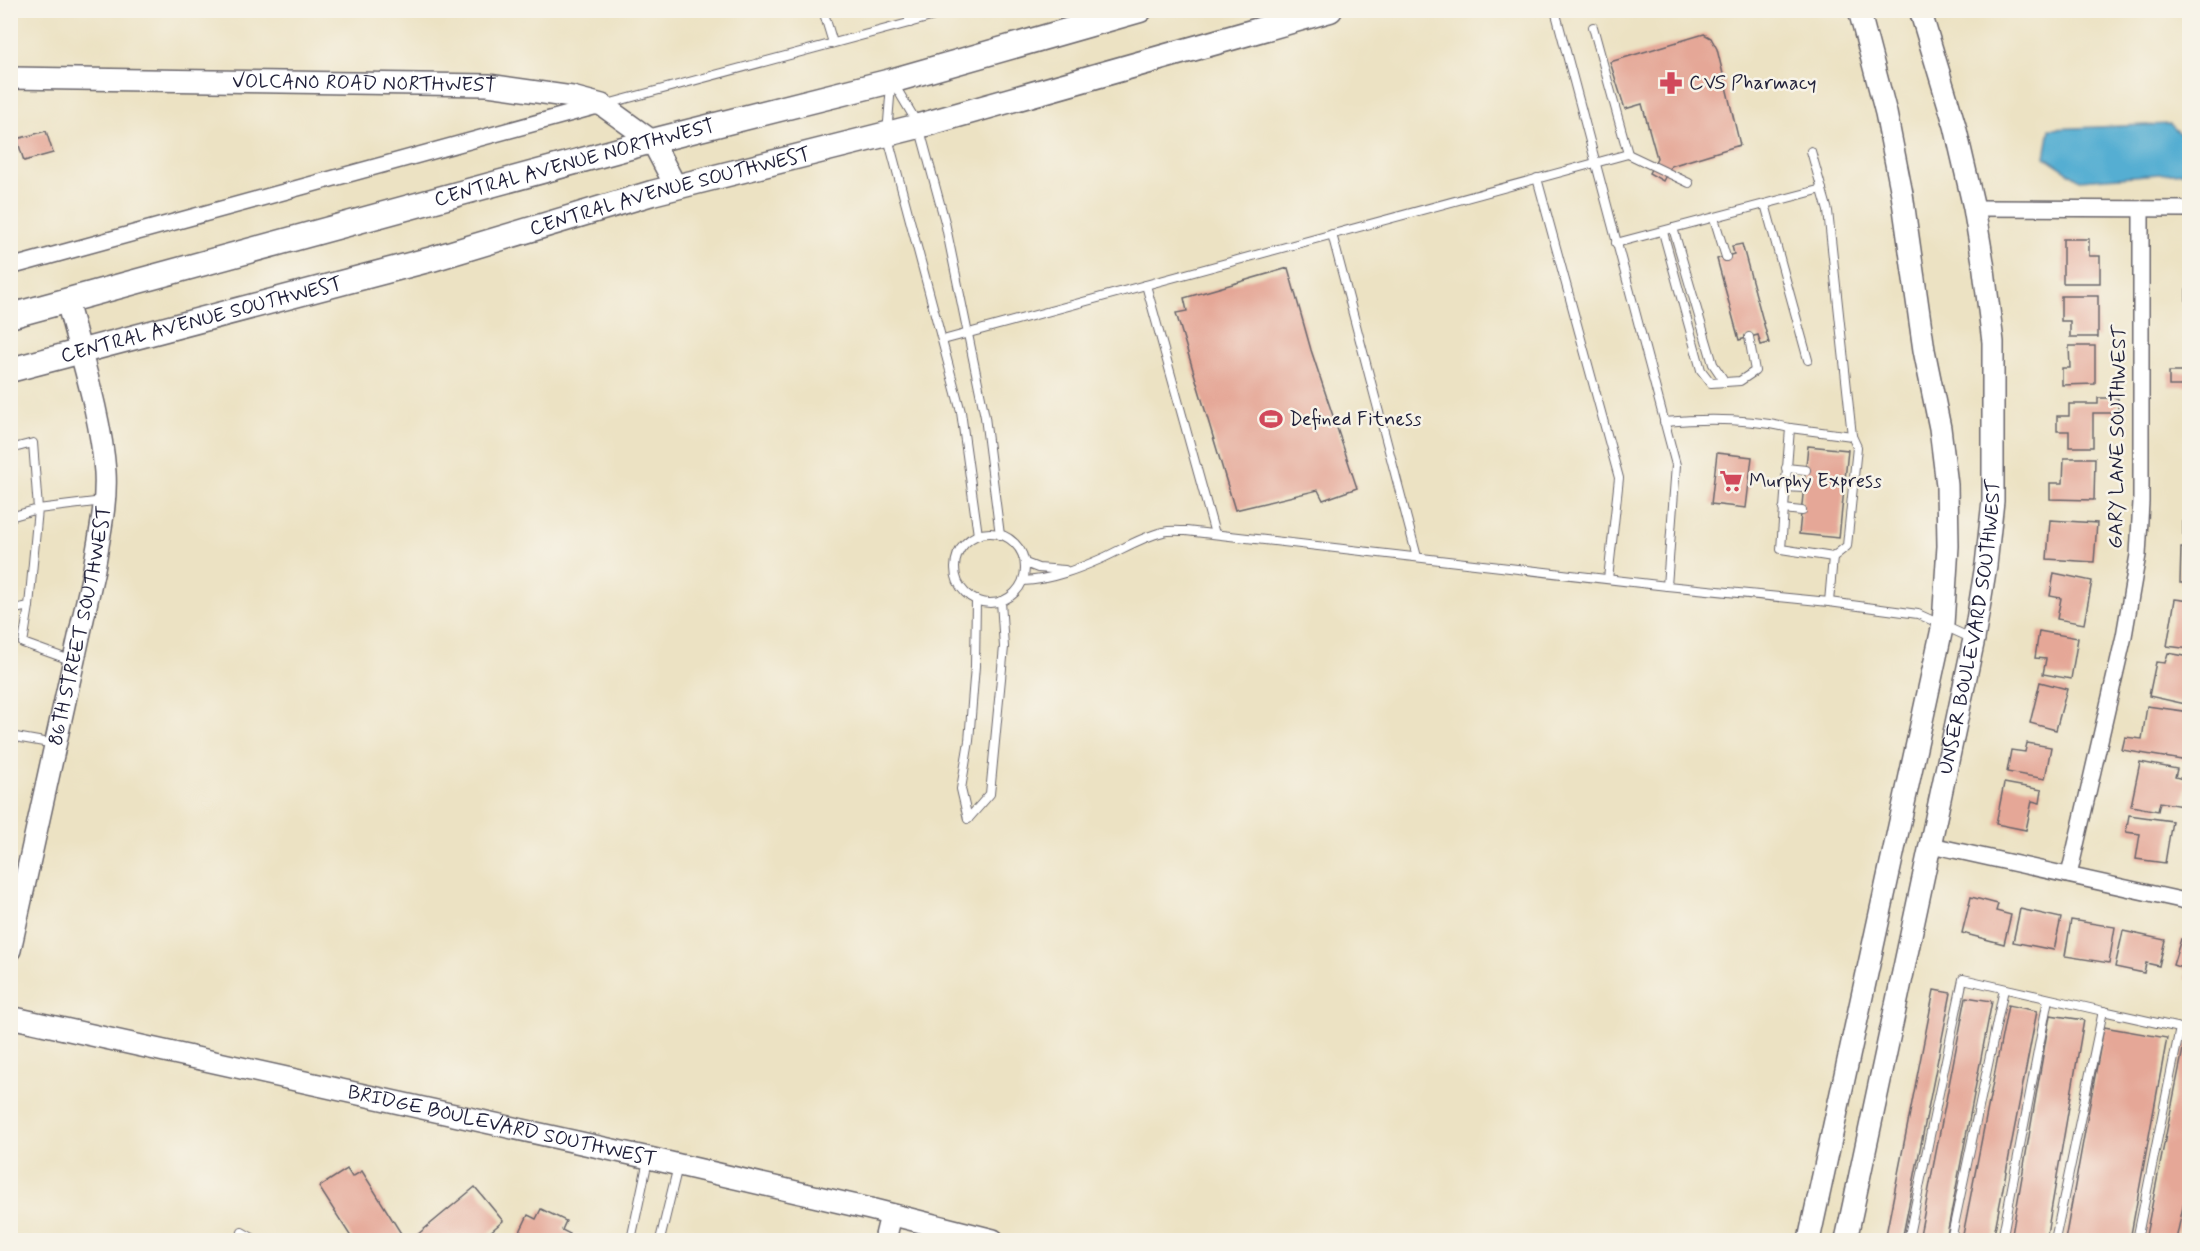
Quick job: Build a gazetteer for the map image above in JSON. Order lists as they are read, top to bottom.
{
  "streets": {
    "main road": [
      "VOLCANO ROAD NORTHWEST",
      "CENTRAL AVENUE NORTHWEST",
      "CENTRAL AVENUE SOUTHWEST",
      "86TH STREET SOUTHWEST",
      "UNSER BOULEVARD SOUTHWEST",
      "BRIDGE BOULEVARD SOUTHWEST"
    ],
    "street": ["GARY LANE SOUTHWEST"]
  },
  "crossings": [
    ["VOLCANO ROAD NORTHWEST", "CENTRAL AVENUE NORTHWEST"],
    ["VOLCANO ROAD NORTHWEST", "CENTRAL AVENUE SOUTHWEST"],
    ["CENTRAL AVENUE NORTHWEST", "86TH STREET SOUTHWEST"],
    ["CENTRAL AVENUE SOUTHWEST", "86TH STREET SOUTHWEST"]
  ],
  "places": {
    "pharmacy": ["CVS Pharmacy"],
    "sports": ["Defined Fitness"],
    "supermarket": ["Murphy Express"]
  }
}
